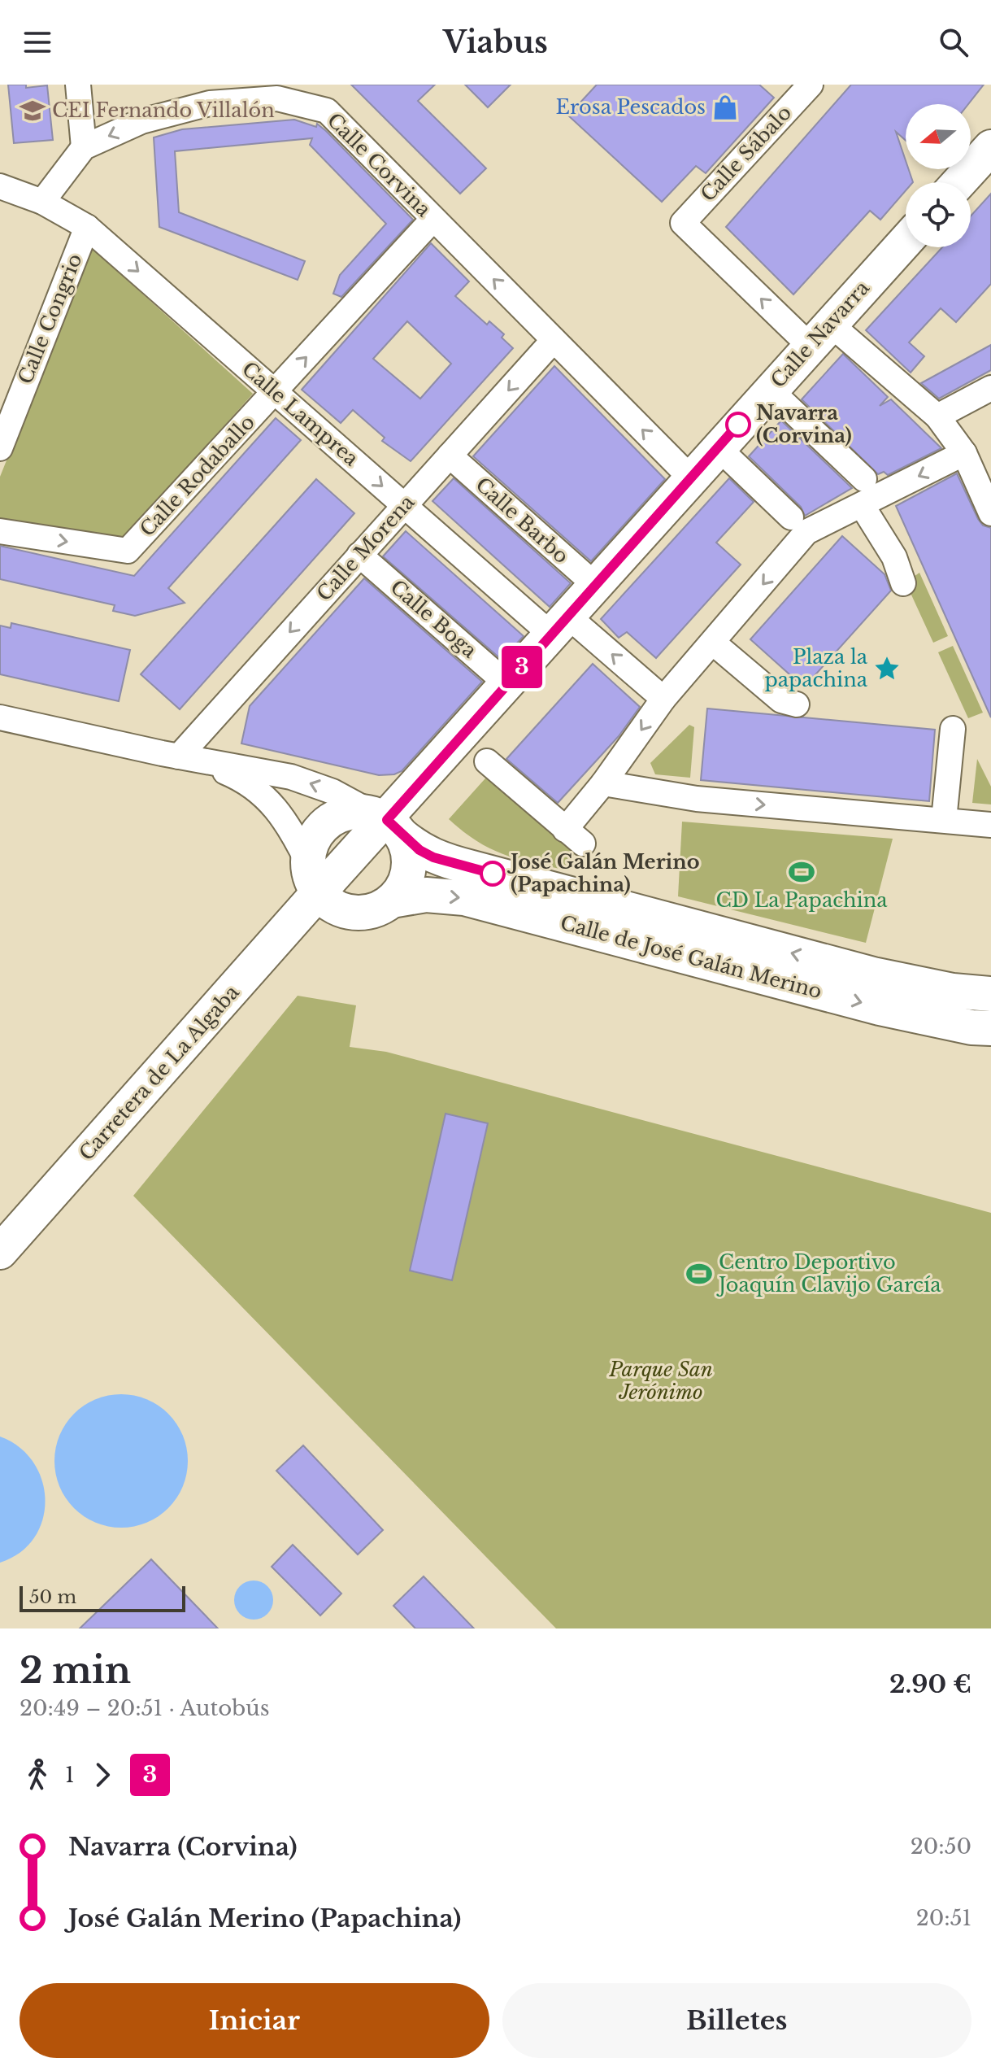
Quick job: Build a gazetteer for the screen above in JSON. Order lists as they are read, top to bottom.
{
  "streets": {
    "main road": ["Calle Navarra", "Calle de José Galán Merino", "Carretera de La Algaba"],
    "street": [
      "Calle Sábalo",
      "Calle Corvina",
      "Calle Congrio",
      "Calle Lamprea",
      "Calle Rodaballo",
      "Calle Barbo",
      "Calle Morena",
      "Calle Boga"
    ]
  },
  "crossings": [
    ["Calle Sábalo", "Calle Navarra"],
    ["Calle Corvina", "Calle Navarra"],
    ["Calle Corvina", "Calle Lamprea"],
    ["Calle Corvina", "Calle Rodaballo"],
    ["Calle Corvina", "Calle Morena"],
    ["Calle Congrio", "Calle Lamprea"],
    ["Calle Navarra", "Calle Lamprea"],
    ["Calle Navarra", "Calle Barbo"],
    ["Calle Navarra", "Calle Boga"],
    ["Calle Navarra", "Calle de José Galán Merino"],
    ["Calle Navarra", "Carretera de La Algaba"],
    ["Calle Lamprea", "Calle Rodaballo"],
    ["Calle Lamprea", "Calle Morena"],
    ["Calle Barbo", "Calle Morena"],
    ["Calle Morena", "Calle Boga"],
    ["Calle de José Galán Merino", "Carretera de La Algaba"]
  ],
  "one_way": ["Calle Corvina", "Calle Rodaballo", "Calle Morena"],
  "parks": ["Parque San Jerónimo"],
  "places": {
    "shop": ["Erosa Pescados"],
    "school or university": ["CEI Fernando Villalón"],
    "other": ["Navarra (Corvina)", "José Galán Merino (Papachina)"],
    "place": ["Plaza la papachina"],
    "sports": ["CD La Papachina", "Centro Deportivo Joaquín Clavijo García"]
  },
  "lines": ["bus line 3"],
  "scale_bar": "50 m",
  "north": "left",
  "page": {
    "header": "Viabus",
    "on_map": "3",
    "scale": "50 m",
    "heading": ["2 min", "20:49 – 20:51 · Autobús", "2.90 €"],
    "legs": ["1", "3"],
    "list": [
      {
        "name": "Navarra (Corvina)",
        "value": "20:50"
      },
      {
        "name": "José Galán Merino (Papachina)",
        "value": "20:51"
      }
    ],
    "buttons": ["Iniciar", "Billetes"]
  }
}
